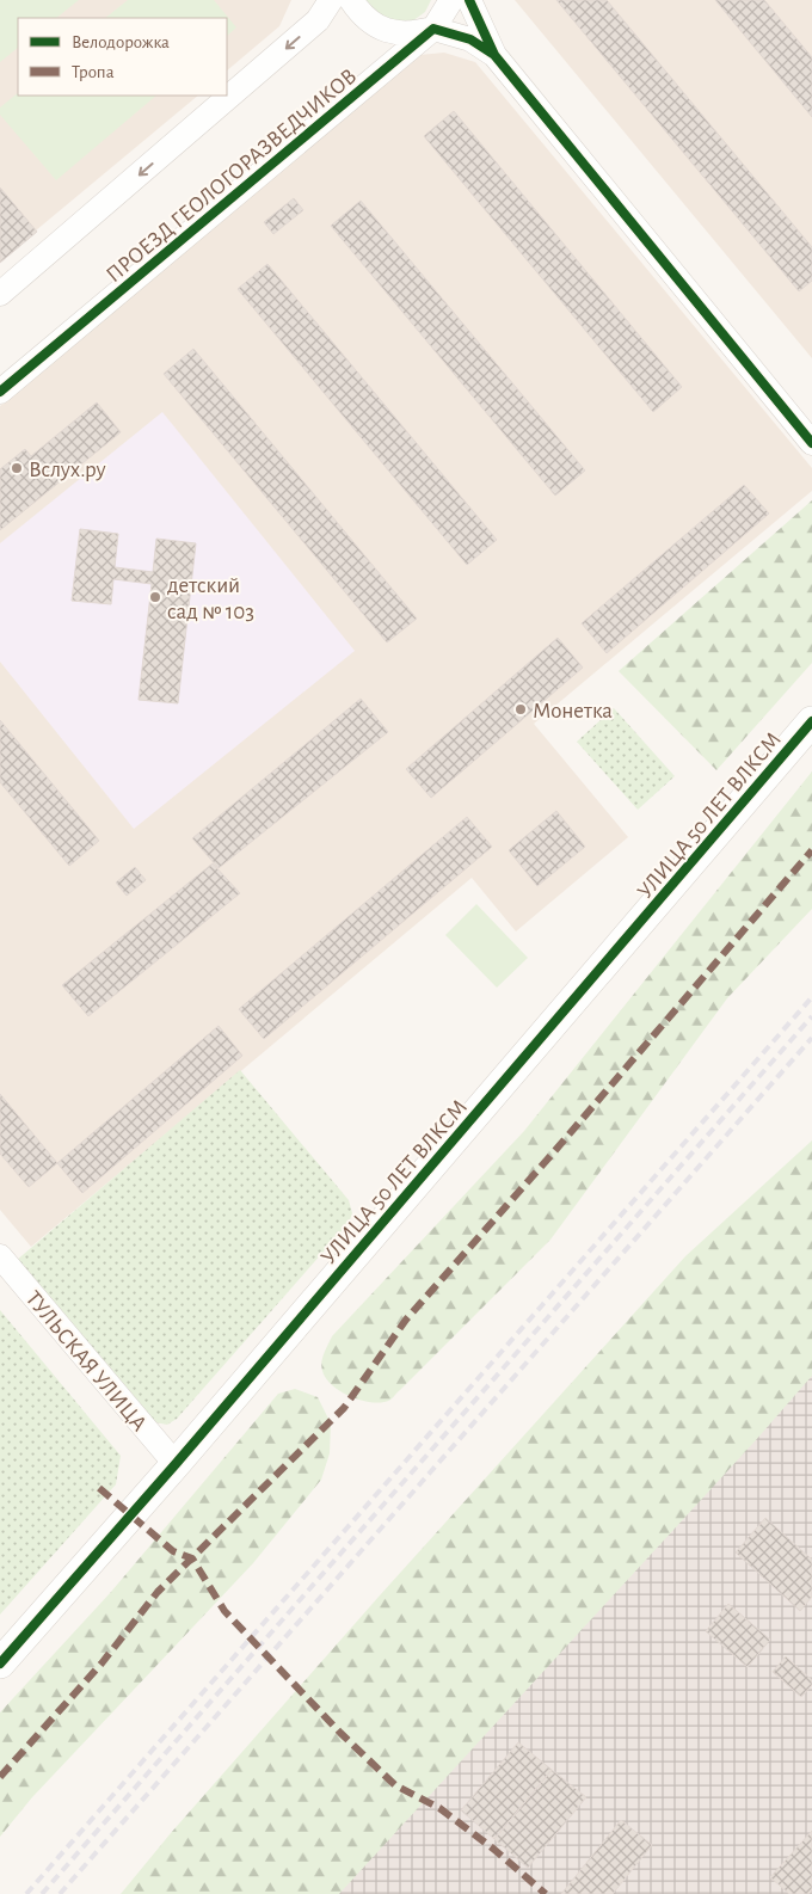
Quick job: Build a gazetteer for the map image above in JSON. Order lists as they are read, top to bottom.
{
  "streets": {
    "street": ["ПРОЕЗД ГЕОЛОГОРАЗВЕДЧИКОВ", "УЛИЦА 50 ЛЕТ ВЛКСМ", "ТУЛЬСКАЯ УЛИЦА"]
  },
  "crossings": [
    ["УЛИЦА 50 ЛЕТ ВЛКСМ", "ТУЛЬСКАЯ УЛИЦА"]
  ],
  "places": ["Вслух.ру", "детский сад № 103", "Монетка"],
  "legend": ["Велодорожка", "Тропа"]
}
